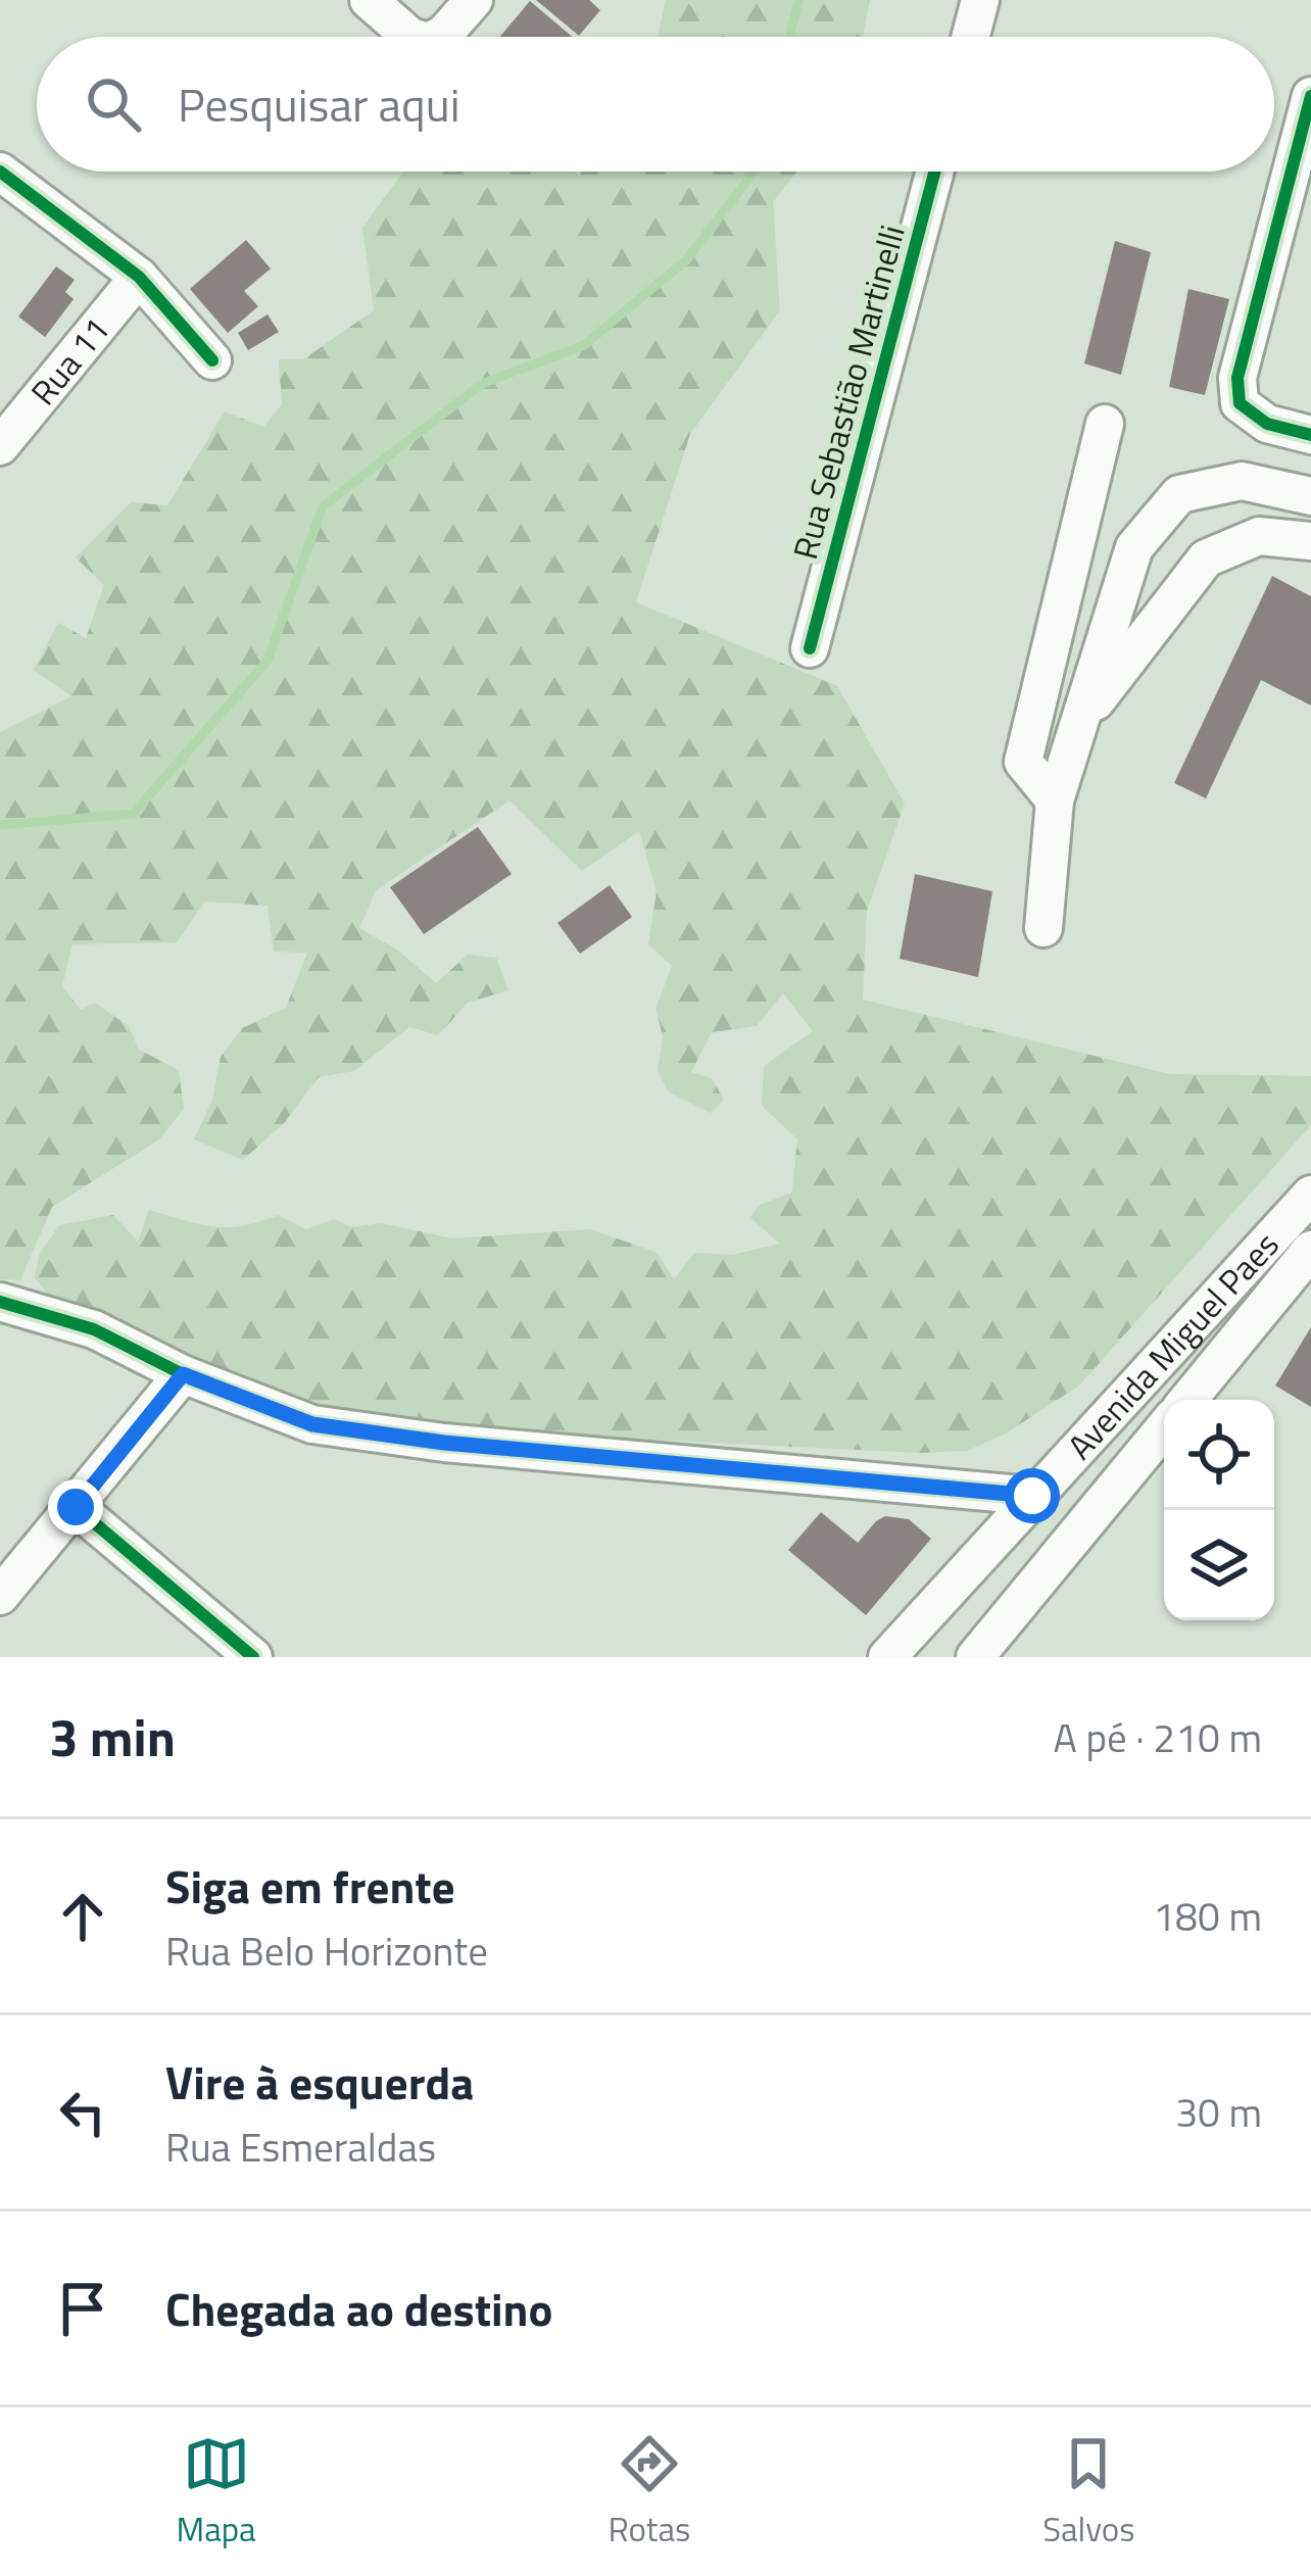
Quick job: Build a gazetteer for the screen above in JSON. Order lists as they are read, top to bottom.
{
  "streets": {
    "street": ["Rua 11", "Rua Sebastião Martinelli", "Avenida Miguel Paes"]
  },
  "page": {
    "search": "Pesquisar aqui",
    "heading": ["3 min", "A pé · 210 m"],
    "list": [
      ["Siga em frente", "Rua Belo Horizonte", "180 m"],
      ["Vire à esquerda", "Rua Esmeraldas", "30 m"],
      "Chegada ao destino"
    ],
    "nav": ["Mapa", "Rotas", "Salvos"]
  }
}
